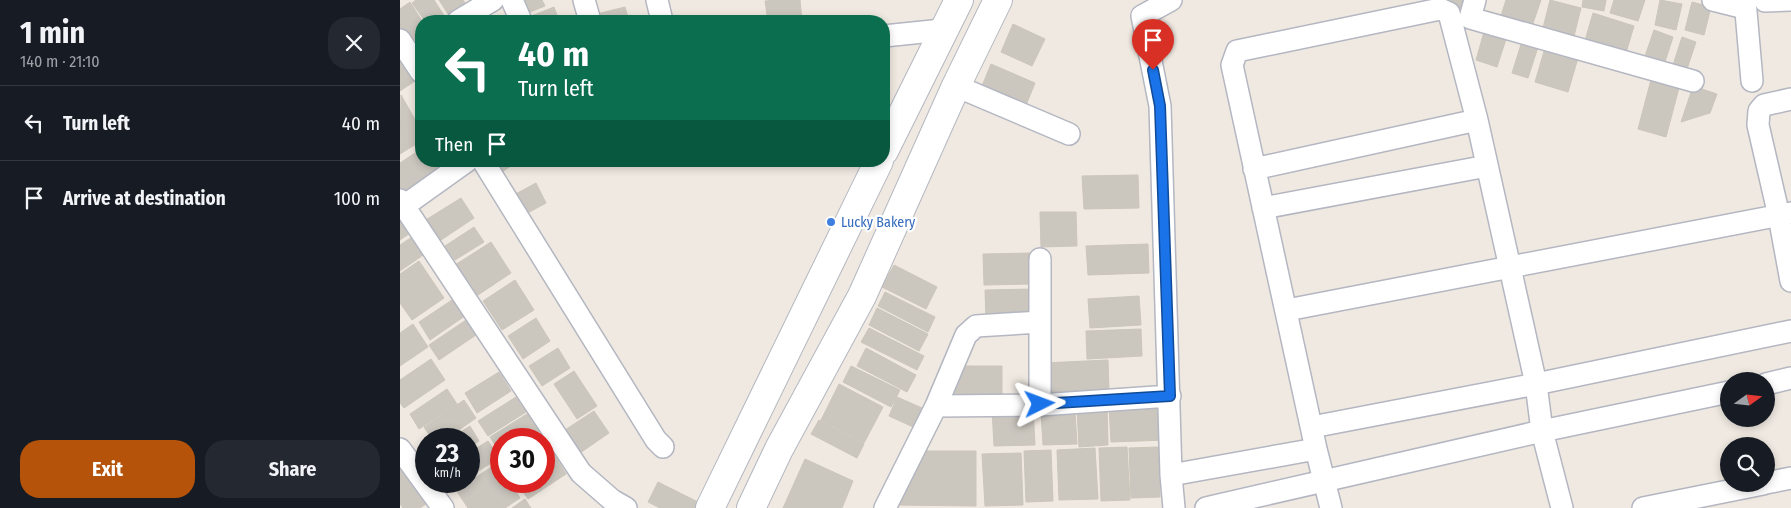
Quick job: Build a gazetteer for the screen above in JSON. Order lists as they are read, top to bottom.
{
  "places": ["Lucky Bakery"],
  "north": "right",
  "page": {
    "heading": ["1 min", "140 m · 21:10"],
    "turn": ["40 m", "Turn left"],
    "list": [
      {
        "name": "Turn left",
        "value": "40 m"
      },
      {
        "name": "Arrive at destination",
        "value": "100 m"
      }
    ],
    "then": "Then",
    "speed": "23 km/h",
    "limit": "30",
    "buttons": ["Exit", "Share"]
  }
}
